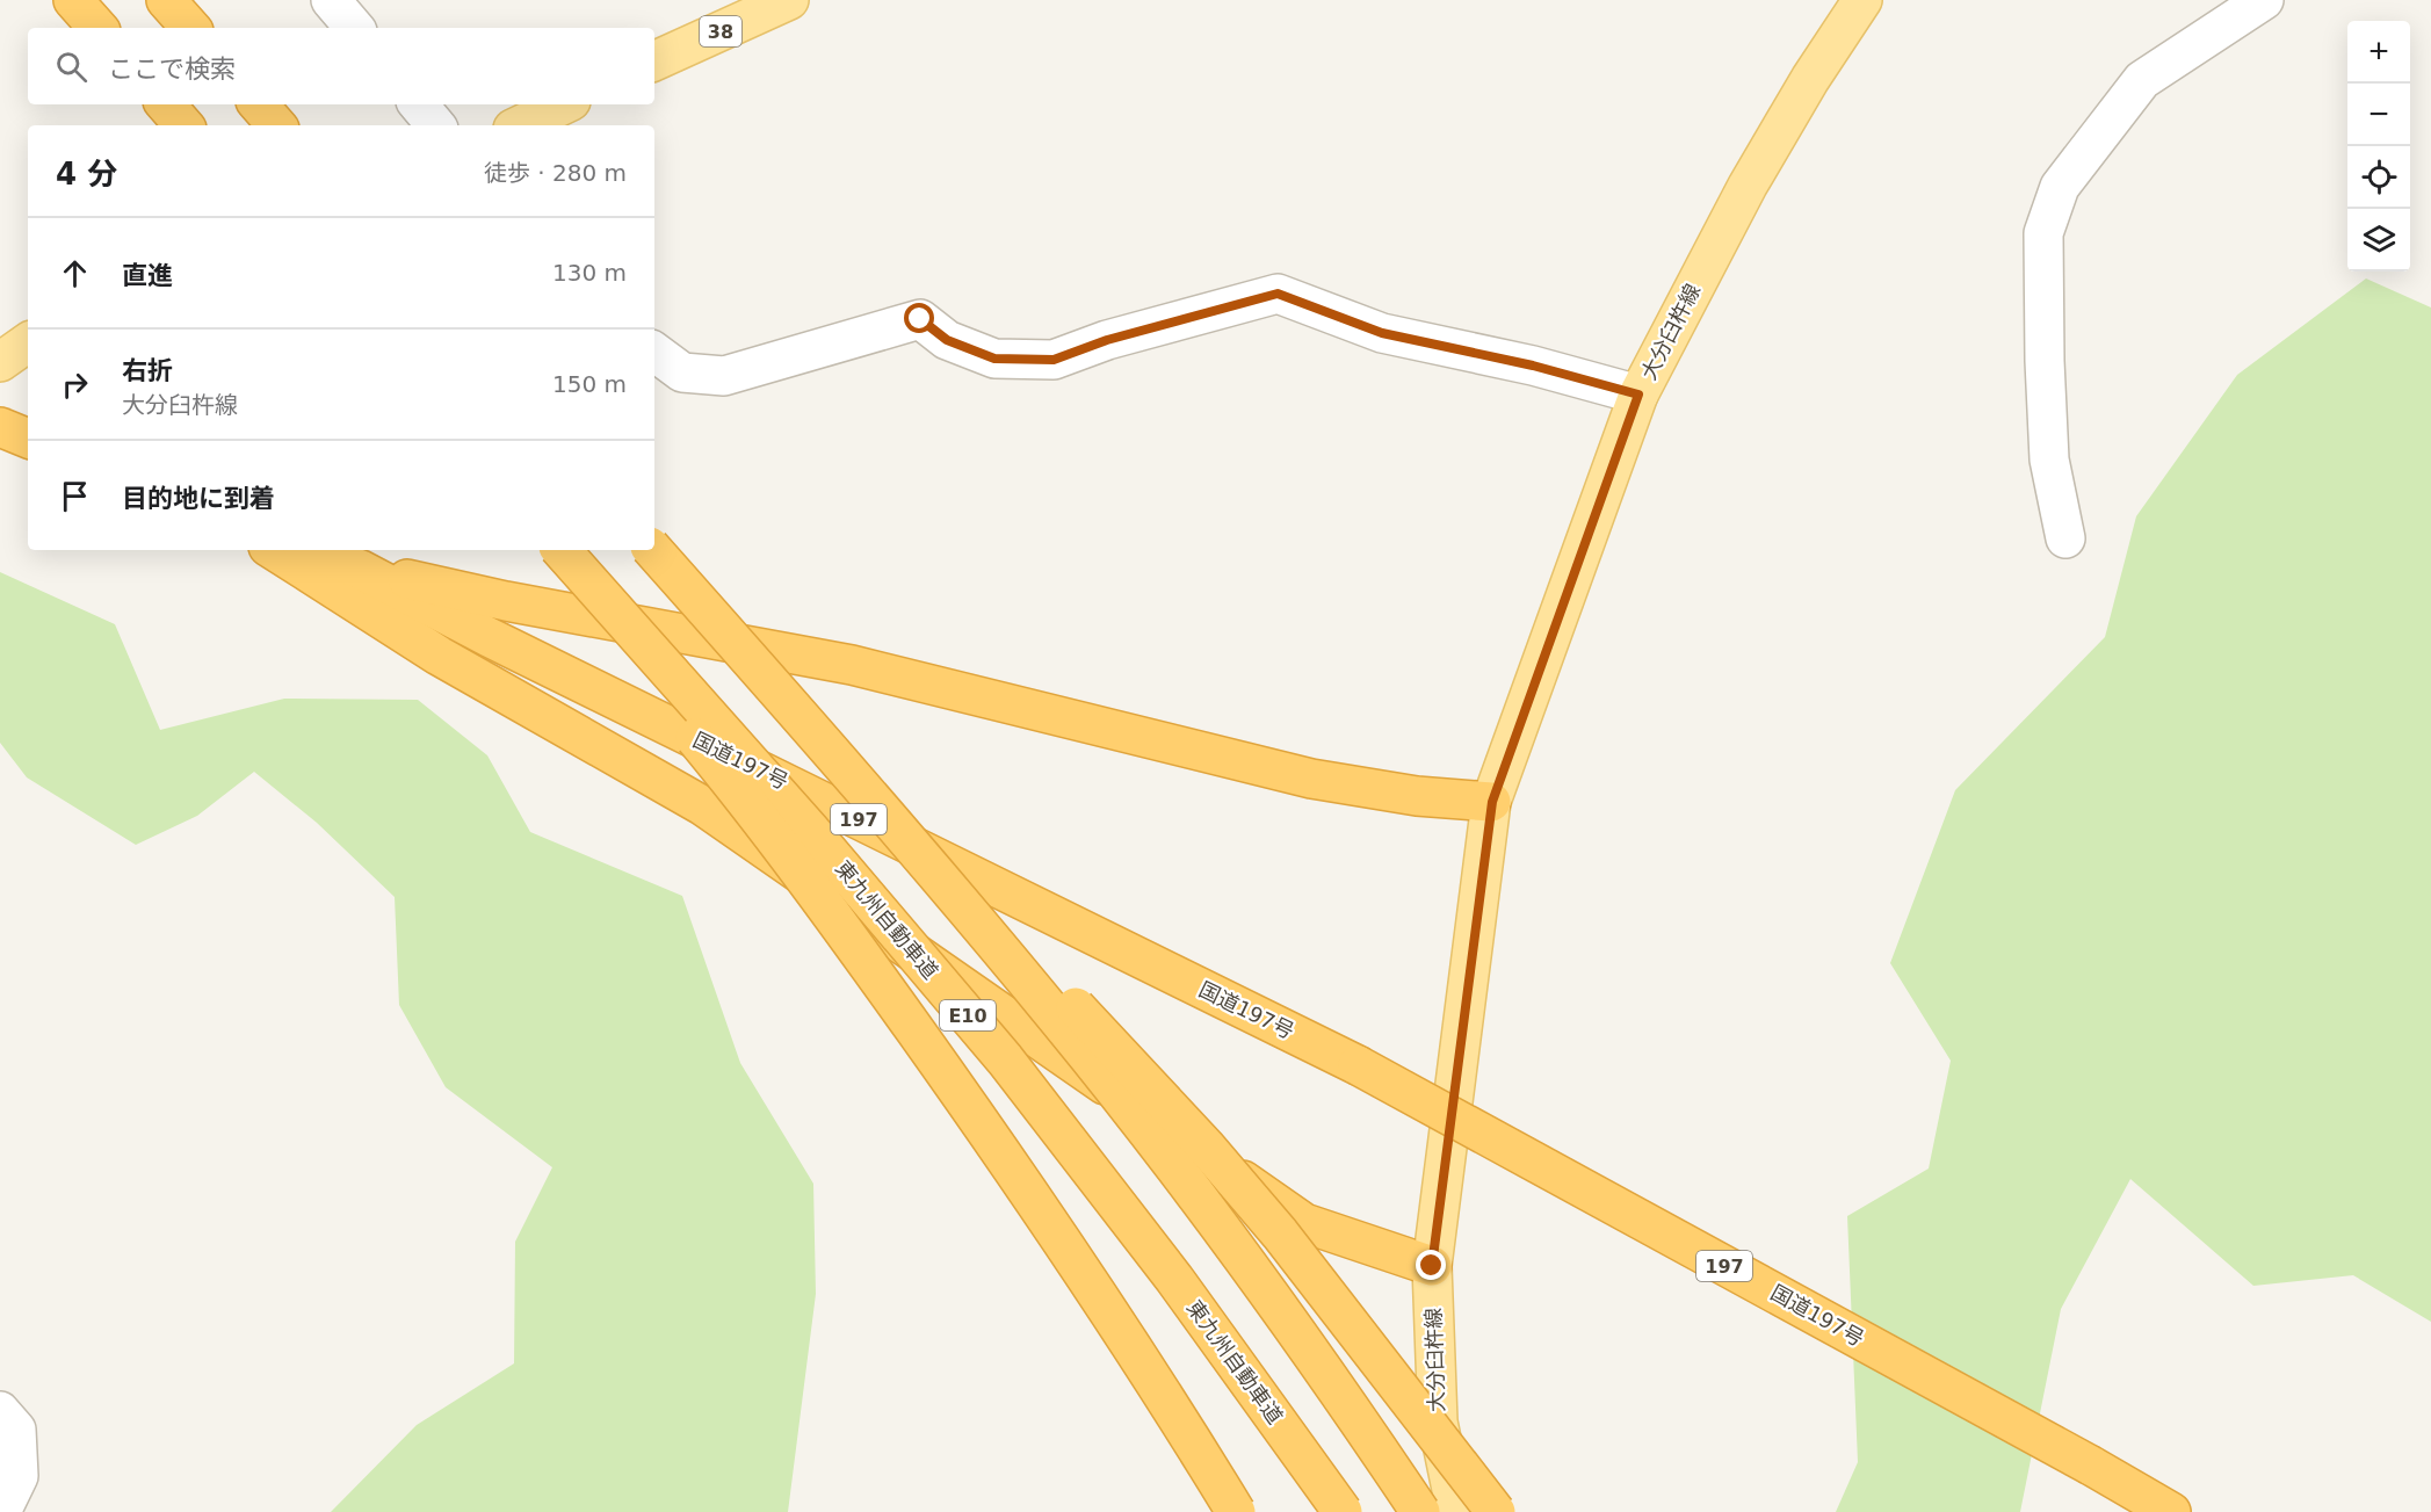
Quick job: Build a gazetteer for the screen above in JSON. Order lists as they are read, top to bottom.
{
  "streets": {
    "highway": [
      "国道197号",
      "197",
      "東九州自動車道",
      "E10"
    ],
    "main road": ["38", "大分臼杵線"]
  },
  "page": {
    "map_buttons": ["+", "−"],
    "search": "ここで検索",
    "heading": ["4 分", "徒歩 · 280 m"],
    "list": [
      ["直進", "130 m"],
      ["右折", "大分臼杵線", "150 m"],
      "目的地に到着"
    ]
  }
}
